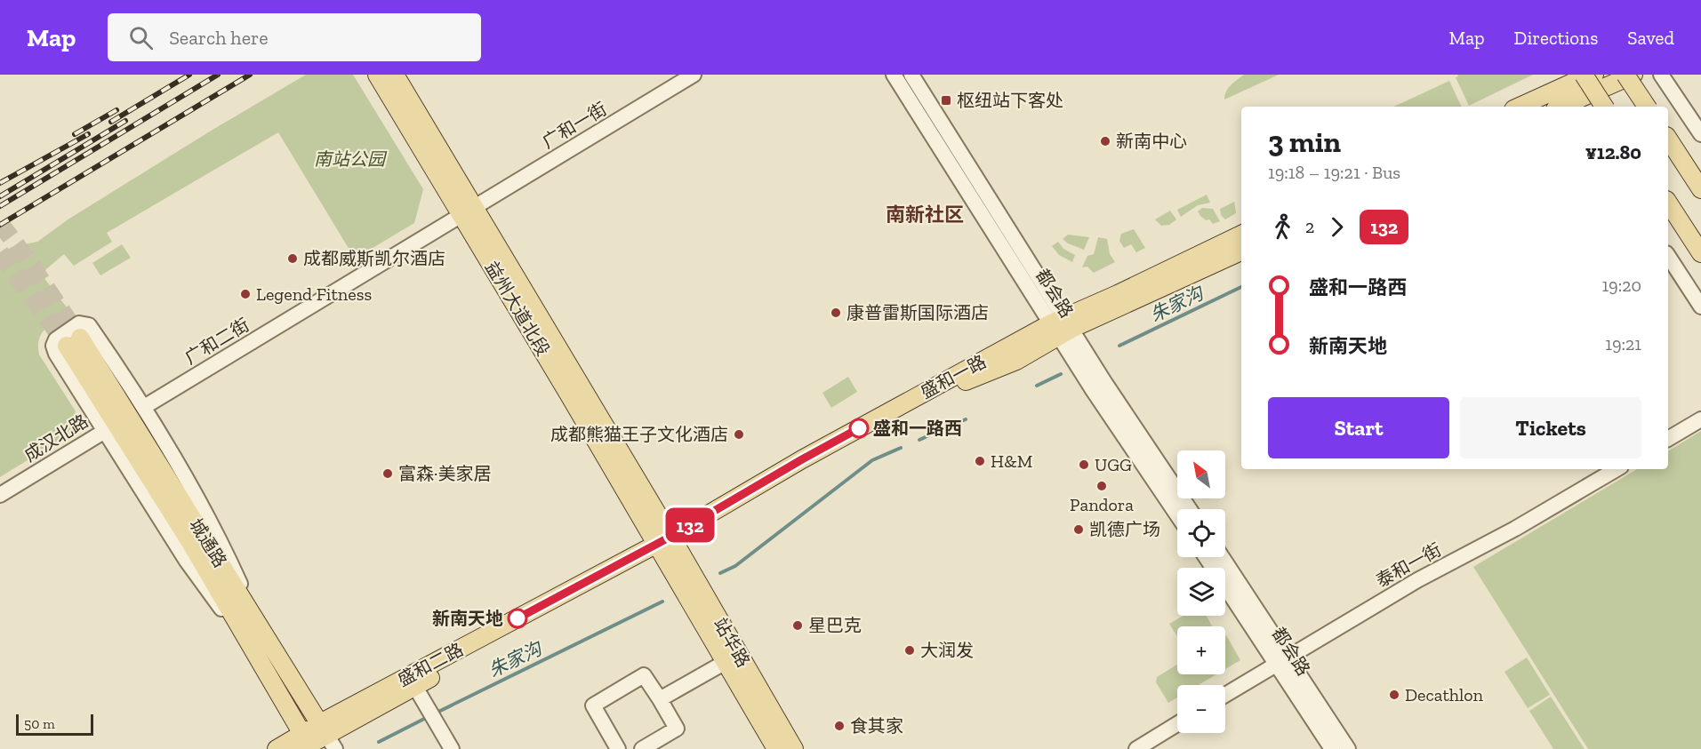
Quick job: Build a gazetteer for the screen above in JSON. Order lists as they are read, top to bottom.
{
  "streets": {
    "main road": [
      "益州大道北段",
      "盛和一路",
      "城通路",
      "站华路",
      "盛和二路"
    ],
    "street": [
      "广和一街",
      "都会路",
      "广和二街",
      "成汉北路",
      "泰和一街"
    ]
  },
  "crossings": [
    ["广和一街", "益州大道北段"],
    ["广和一街", "广和二街"],
    ["都会路", "盛和一路"],
    ["都会路", "泰和一街"],
    ["益州大道北段", "广和二街"],
    ["益州大道北段", "盛和一路"],
    ["益州大道北段", "站华路"],
    ["益州大道北段", "盛和二路"],
    ["盛和一路", "站华路"],
    ["盛和一路", "盛和二路"],
    ["城通路", "盛和二路"],
    ["站华路", "盛和二路"]
  ],
  "districts": ["南新社区"],
  "water": ["朱家沟"],
  "parks": ["南站公园"],
  "places": {
    "transit": ["枢纽站下客处"],
    "other": [
      "新南中心",
      "成都威斯凯尔酒店",
      "Legend Fitness",
      "康普雷斯国际酒店",
      "盛和一路西",
      "成都熊猫王子文化酒店",
      "H&M",
      "UGG",
      "富森·美家居",
      "Pandora",
      "凯德广场",
      "新南天地",
      "星巴克",
      "大润发",
      "Decathlon",
      "食其家"
    ]
  },
  "lines": ["bus line 132"],
  "scale_bar": "50 m",
  "north": "top left",
  "page": {
    "header": "Map",
    "search": "Search here",
    "nav": ["Map", "Directions", "Saved"],
    "on_map": "132",
    "heading": ["3 min", "19:18 – 19:21 · Bus", "¥12.80"],
    "legs": ["2", "132"],
    "list": [
      {
        "name": "盛和一路西",
        "value": "19:20"
      },
      {
        "name": "新南天地",
        "value": "19:21"
      }
    ],
    "buttons": ["Start", "Tickets"],
    "map_buttons": ["+", "−"],
    "scale": "50 m"
  }
}
